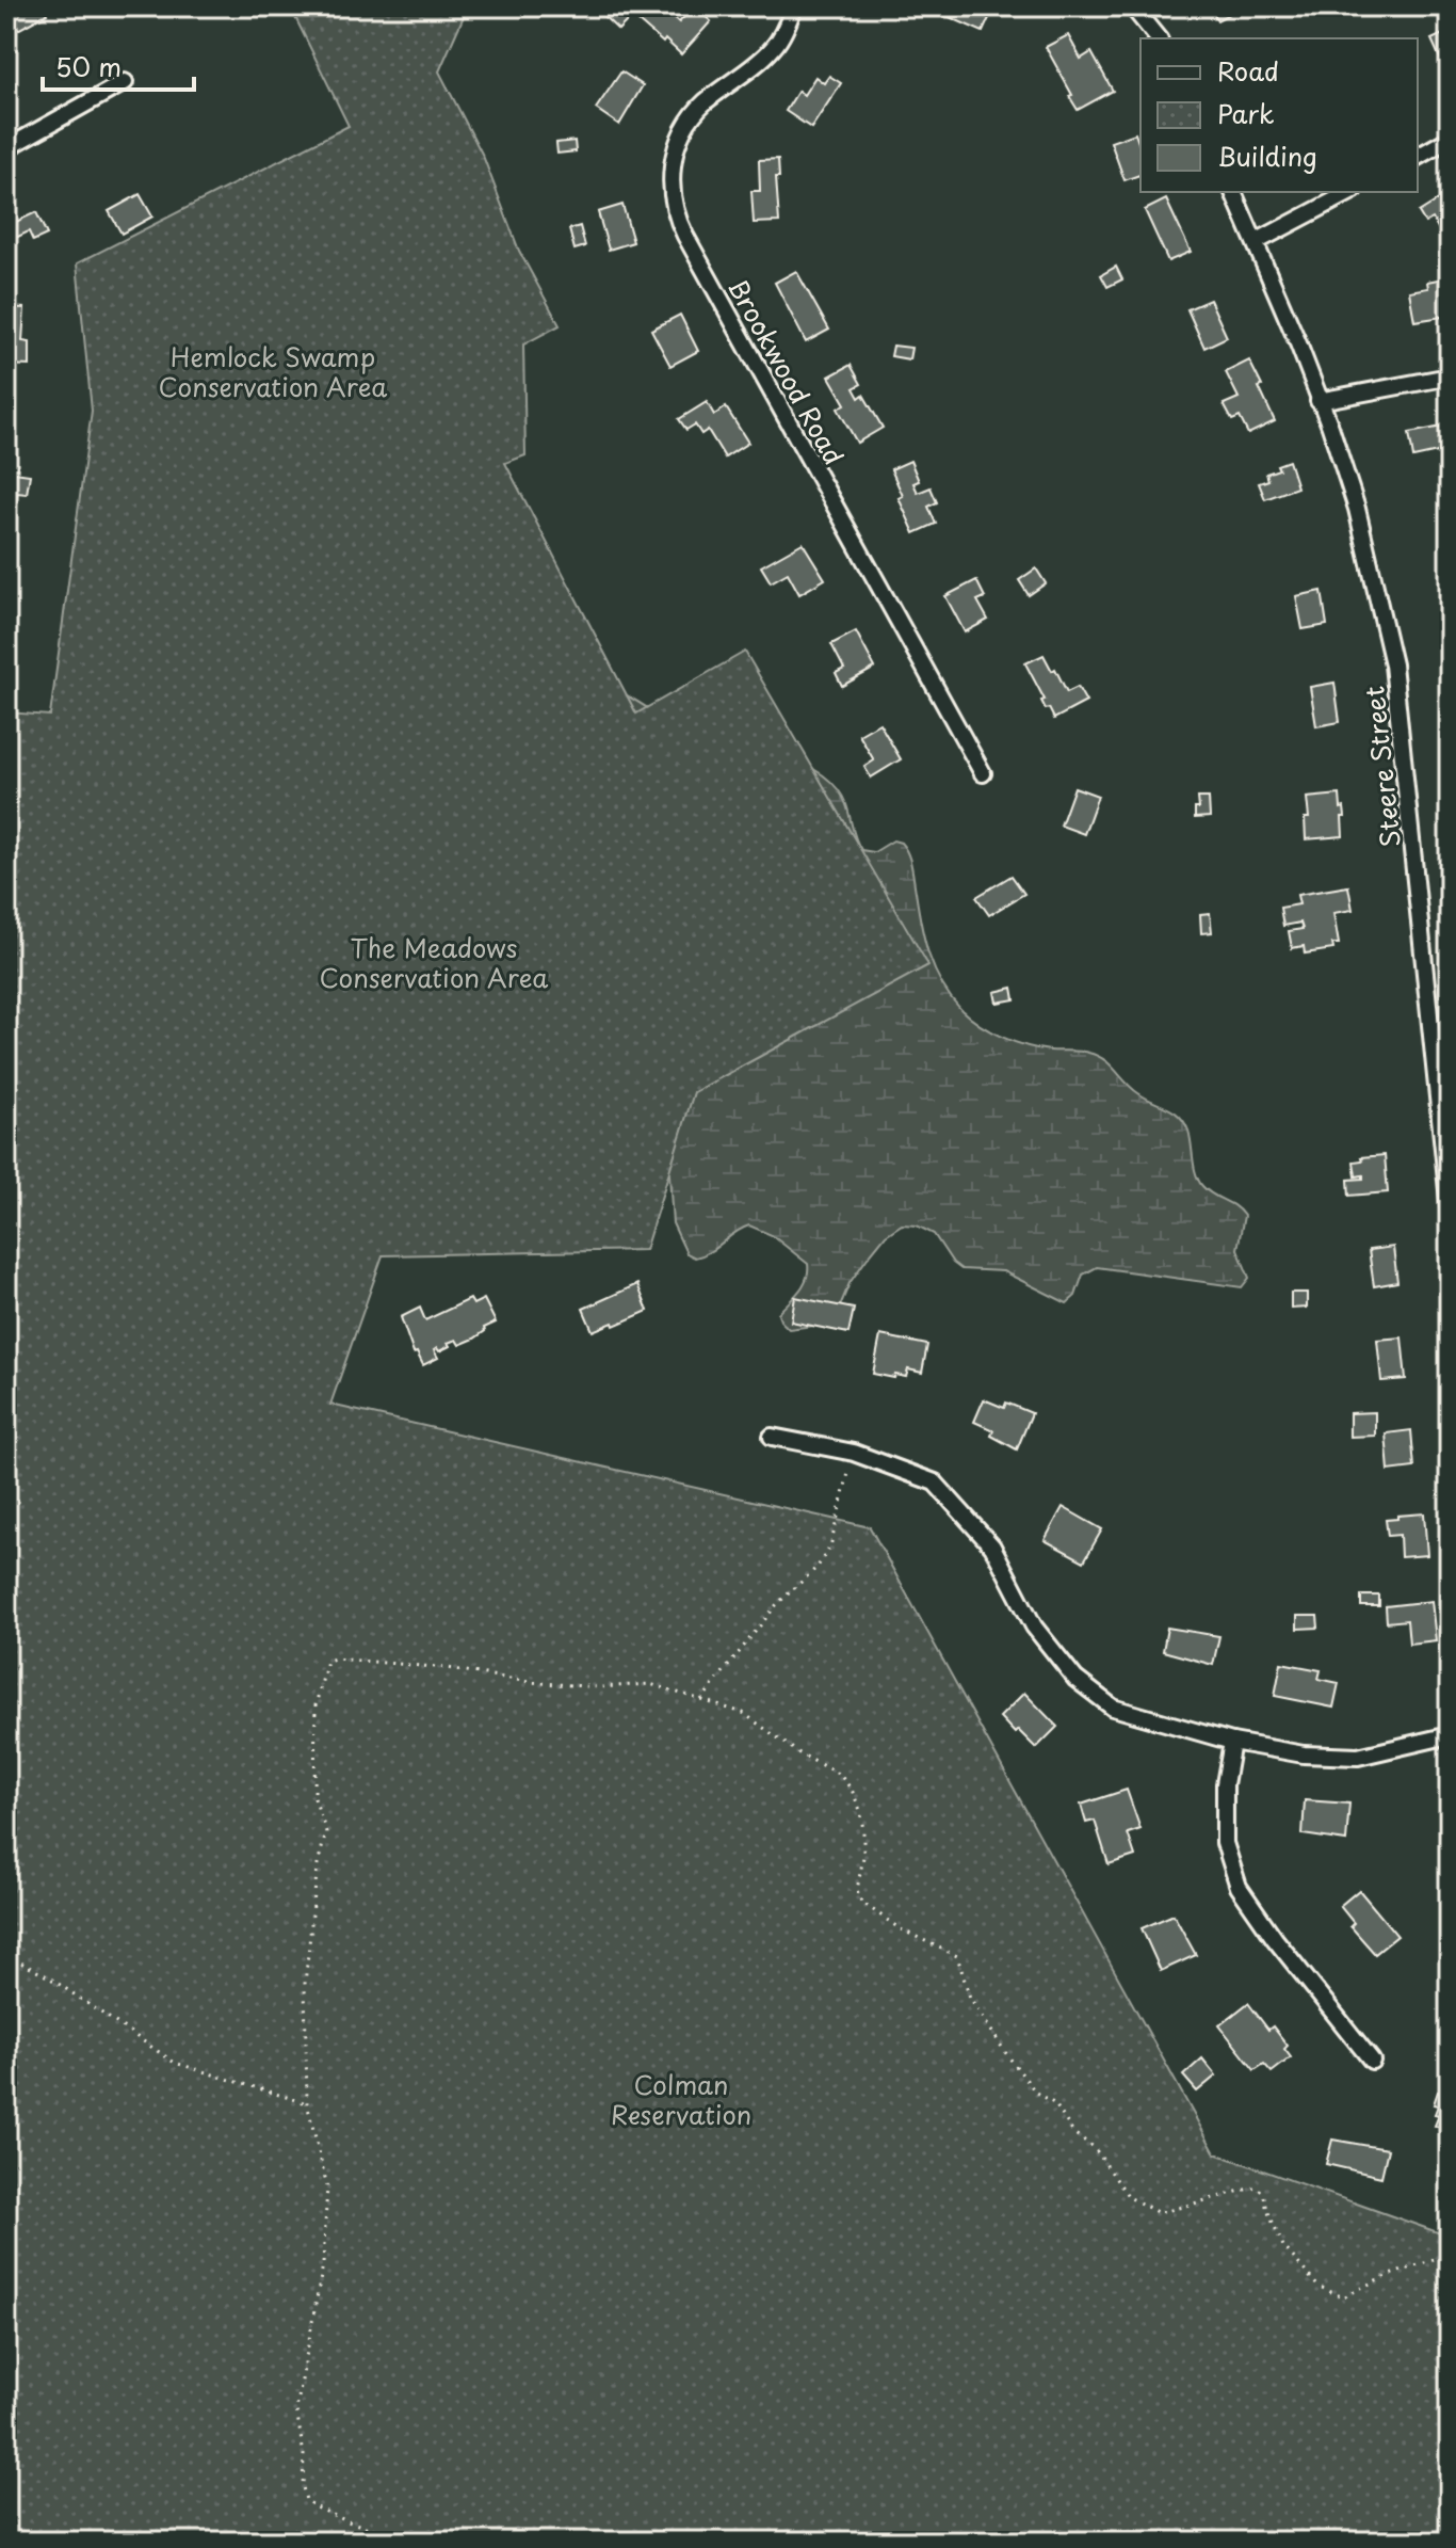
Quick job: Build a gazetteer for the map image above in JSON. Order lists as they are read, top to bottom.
{
  "streets": {
    "street": ["Brookwood Road", "Steere Street"]
  },
  "parks": ["Hemlock Swamp Conservation Area", "The Meadows Conservation Area", "Colman Reservation"],
  "legend": ["Road", "Park", "Building"],
  "scale_bar": "50 m"
}
